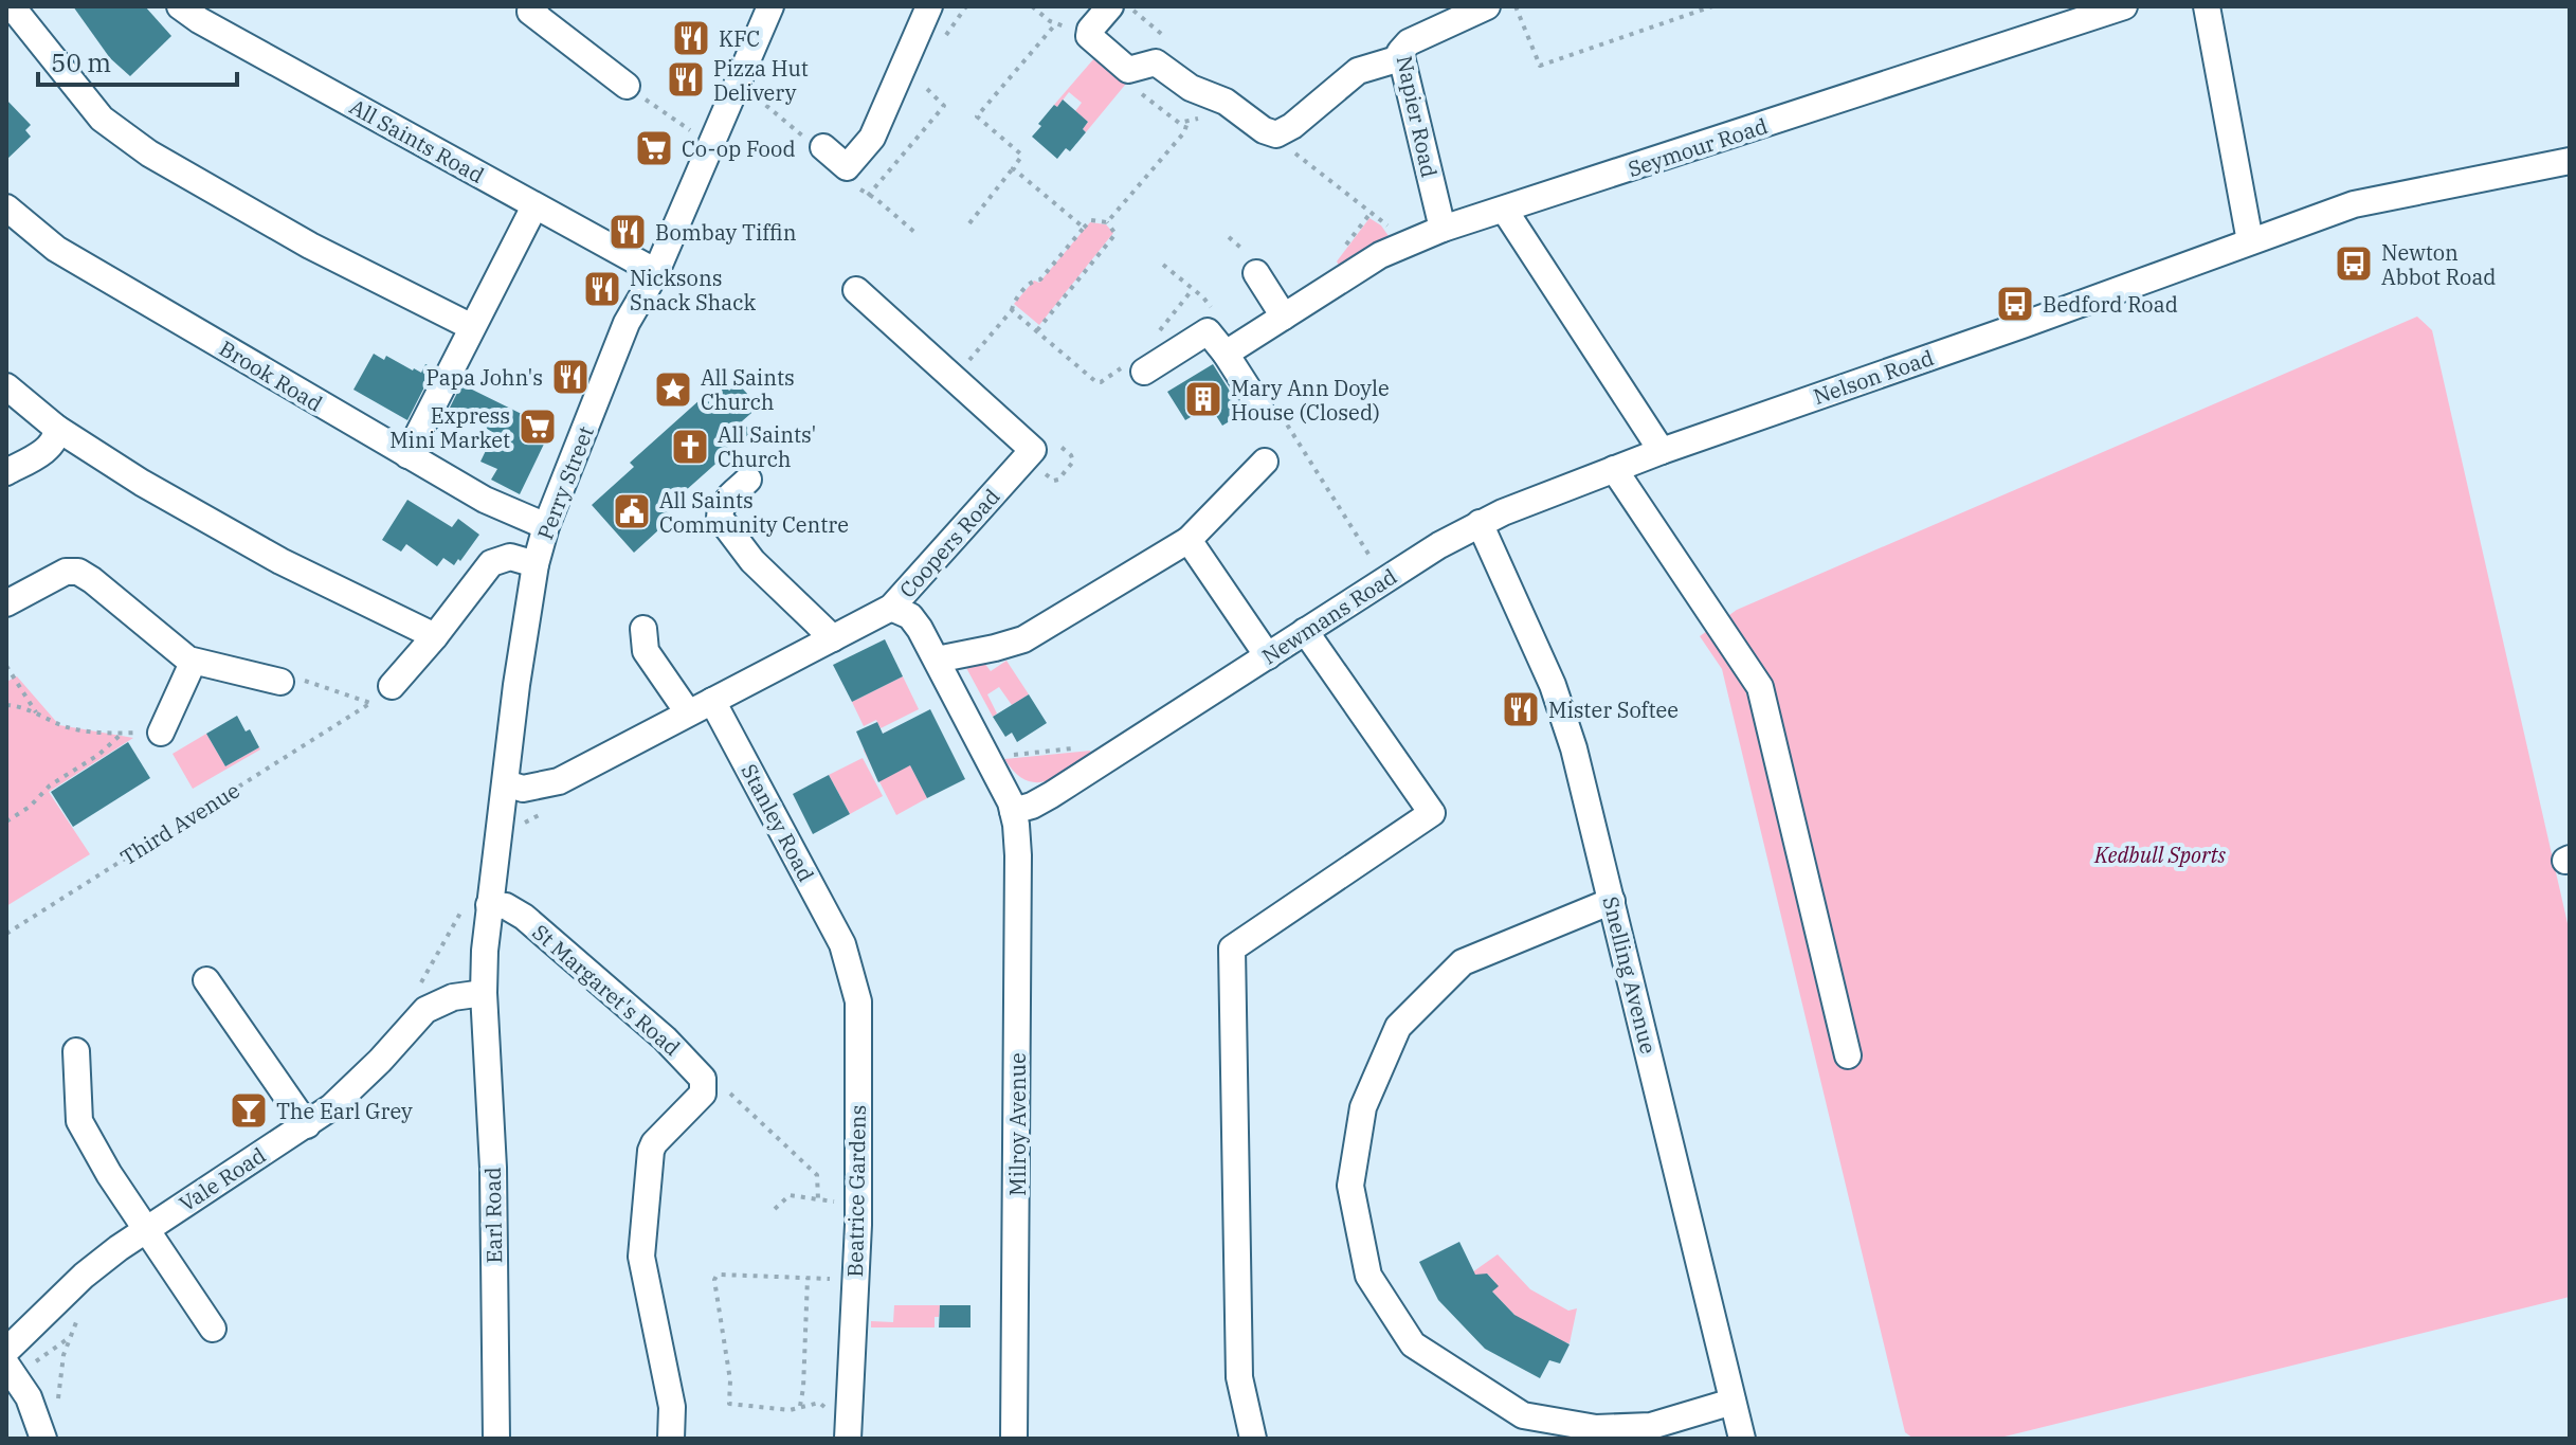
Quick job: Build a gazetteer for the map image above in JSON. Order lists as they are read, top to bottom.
{
  "streets": {
    "street": [
      "Napier Road",
      "All Saints Road",
      "Seymour Road",
      "Brook Road",
      "Nelson Road",
      "Perry Street",
      "Coopers Road",
      "Newmans Road",
      "Stanley Road",
      "Snelling Avenue",
      "St Margaret's Road",
      "Milroy Avenue",
      "Vale Road",
      "Beatrice Gardens",
      "Earl Road"
    ],
    "path": ["Third Avenue"]
  },
  "crossings": [
    ["Napier Road", "Seymour Road"],
    ["All Saints Road", "Perry Street"],
    ["Brook Road", "Perry Street"],
    ["Nelson Road", "Newmans Road"],
    ["Perry Street", "Coopers Road"],
    ["Perry Street", "St Margaret's Road"],
    ["Perry Street", "Vale Road"],
    ["Perry Street", "Earl Road"],
    ["Coopers Road", "Stanley Road"],
    ["Coopers Road", "Milroy Avenue"],
    ["Newmans Road", "Snelling Avenue"],
    ["Newmans Road", "Milroy Avenue"],
    ["Stanley Road", "Beatrice Gardens"],
    ["Vale Road", "Earl Road"]
  ],
  "parks": ["Kedbull Sports"],
  "places": {
    "restaurant": [
      "KFC",
      "Pizza Hut Delivery",
      "Bombay Tiffin",
      "Nicksons Snack Shack",
      "Papa John's",
      "Mister Softee"
    ],
    "supermarket": ["Co-op Food", "Express Mini Market"],
    "bus stop": ["Newton Abbot Road", "Bedford Road"],
    "place": ["All Saints Church"],
    "building": ["Mary Ann Doyle House (Closed)"],
    "church": ["All Saints' Church"],
    "public building": ["All Saints Community Centre"],
    "bar": ["The Earl Grey"]
  },
  "scale_bar": "50 m"
}
